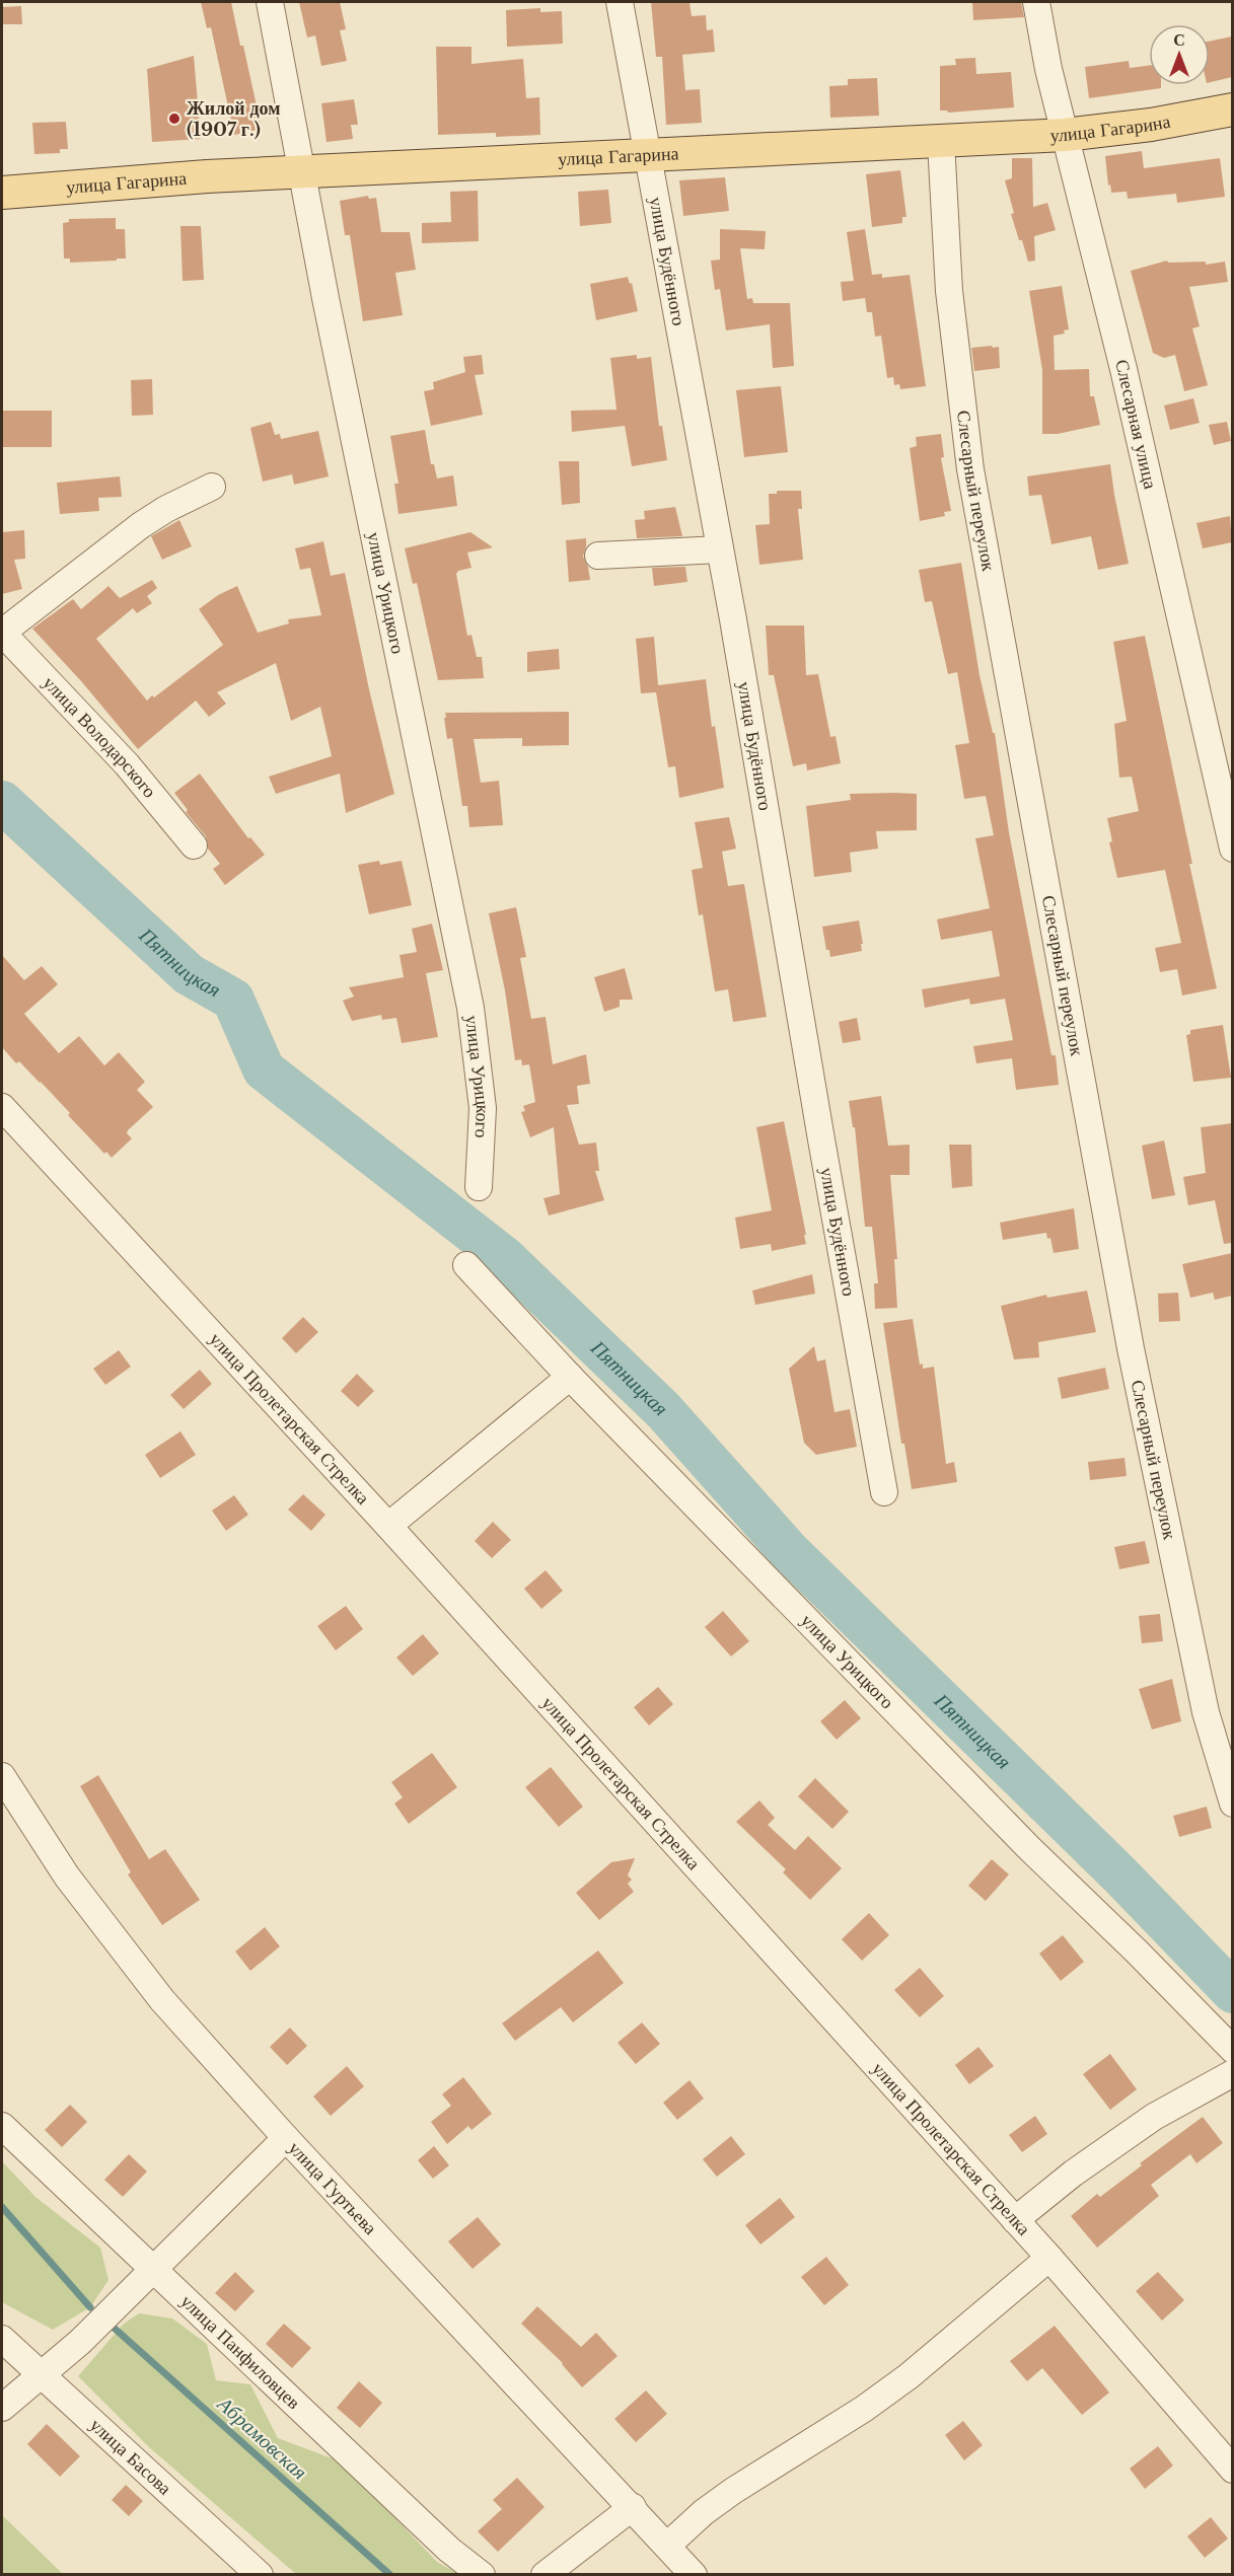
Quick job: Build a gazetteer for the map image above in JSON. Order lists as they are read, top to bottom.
{
  "streets": {
    "main road": ["улица Гагарина"],
    "street": [
      "улица Будённого",
      "Слесарная улица",
      "Слесарный переулок",
      "улица Урицкого",
      "улица Володарского",
      "улица Пролетарская Стрелка",
      "улица Гуртьева",
      "улица Панфиловцев",
      "улица Басова"
    ]
  },
  "crossings": [
    ["улица Гагарина", "улица Будённого"],
    ["улица Гагарина", "Слесарная улица"],
    ["улица Гагарина", "Слесарный переулок"],
    ["улица Гагарина", "улица Урицкого"]
  ],
  "water": ["Пятницкая", "Абрамовская"],
  "places": ["Жилой дом (1907 г.)"],
  "north": "top"
}
